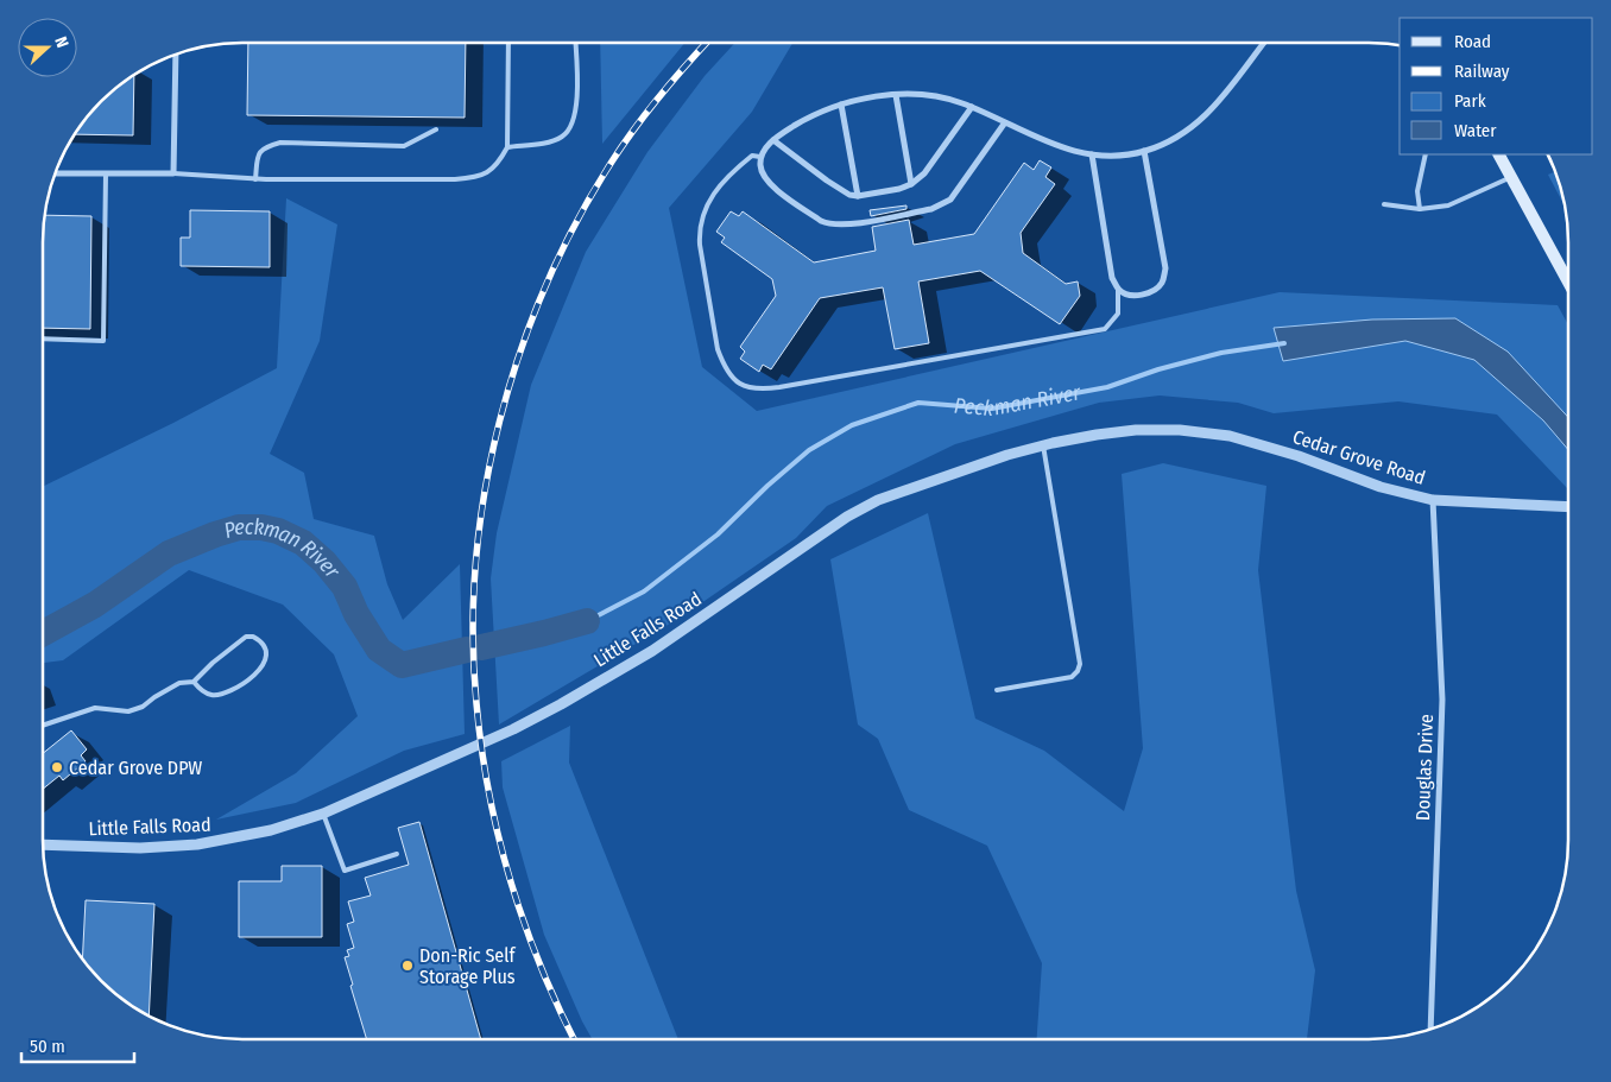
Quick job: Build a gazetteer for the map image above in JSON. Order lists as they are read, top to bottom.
{
  "streets": {
    "street": ["Cedar Grove Road", "Little Falls Road", "Douglas Drive"]
  },
  "crossings": [
    ["Cedar Grove Road", "Little Falls Road"],
    ["Cedar Grove Road", "Douglas Drive"]
  ],
  "water": ["Peckman River"],
  "places": ["Cedar Grove DPW", "Don-Ric Self Storage Plus"],
  "legend": [
    "Road",
    "Railway",
    "Park",
    "Water"
  ],
  "scale_bar": "50 m",
  "north": "right"
}
